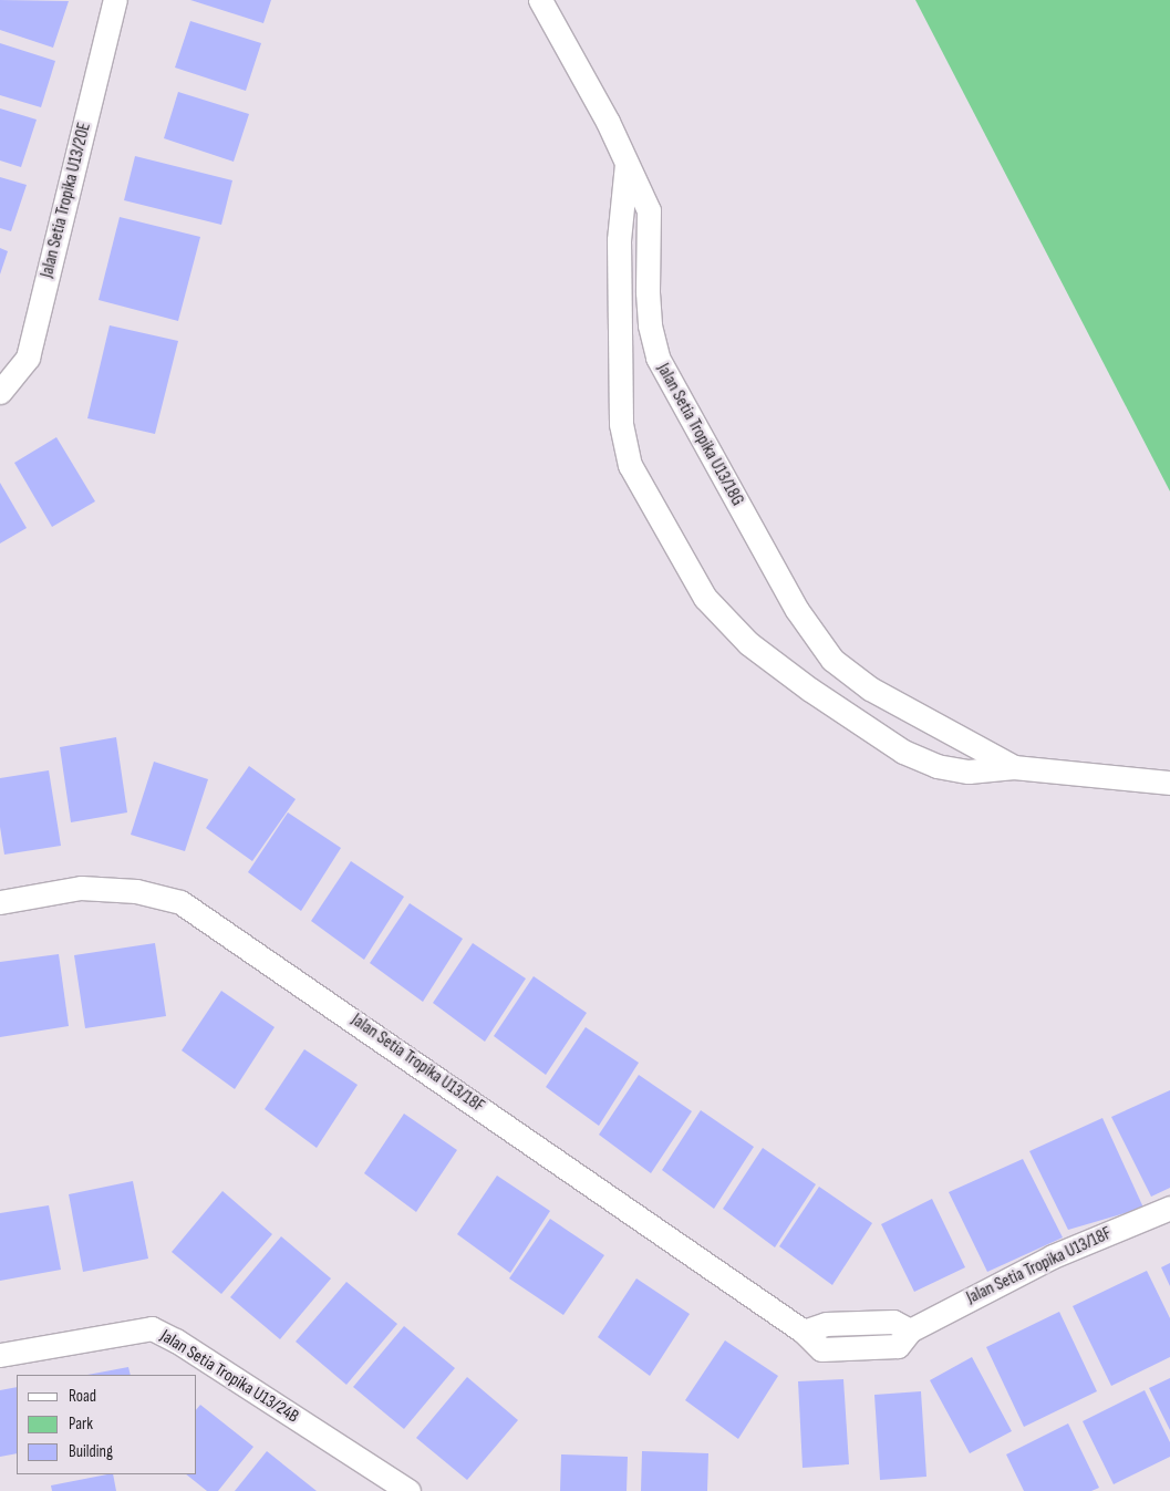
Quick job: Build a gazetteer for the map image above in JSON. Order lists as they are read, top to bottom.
{
  "streets": {
    "street": [
      "Jalan Setia Tropika U13/20E",
      "Jalan Setia Tropika U13/18G",
      "Jalan Setia Tropika U13/18F",
      "Jalan Setia Tropika U13/24B"
    ]
  },
  "legend": ["Road", "Park", "Building"]
}
